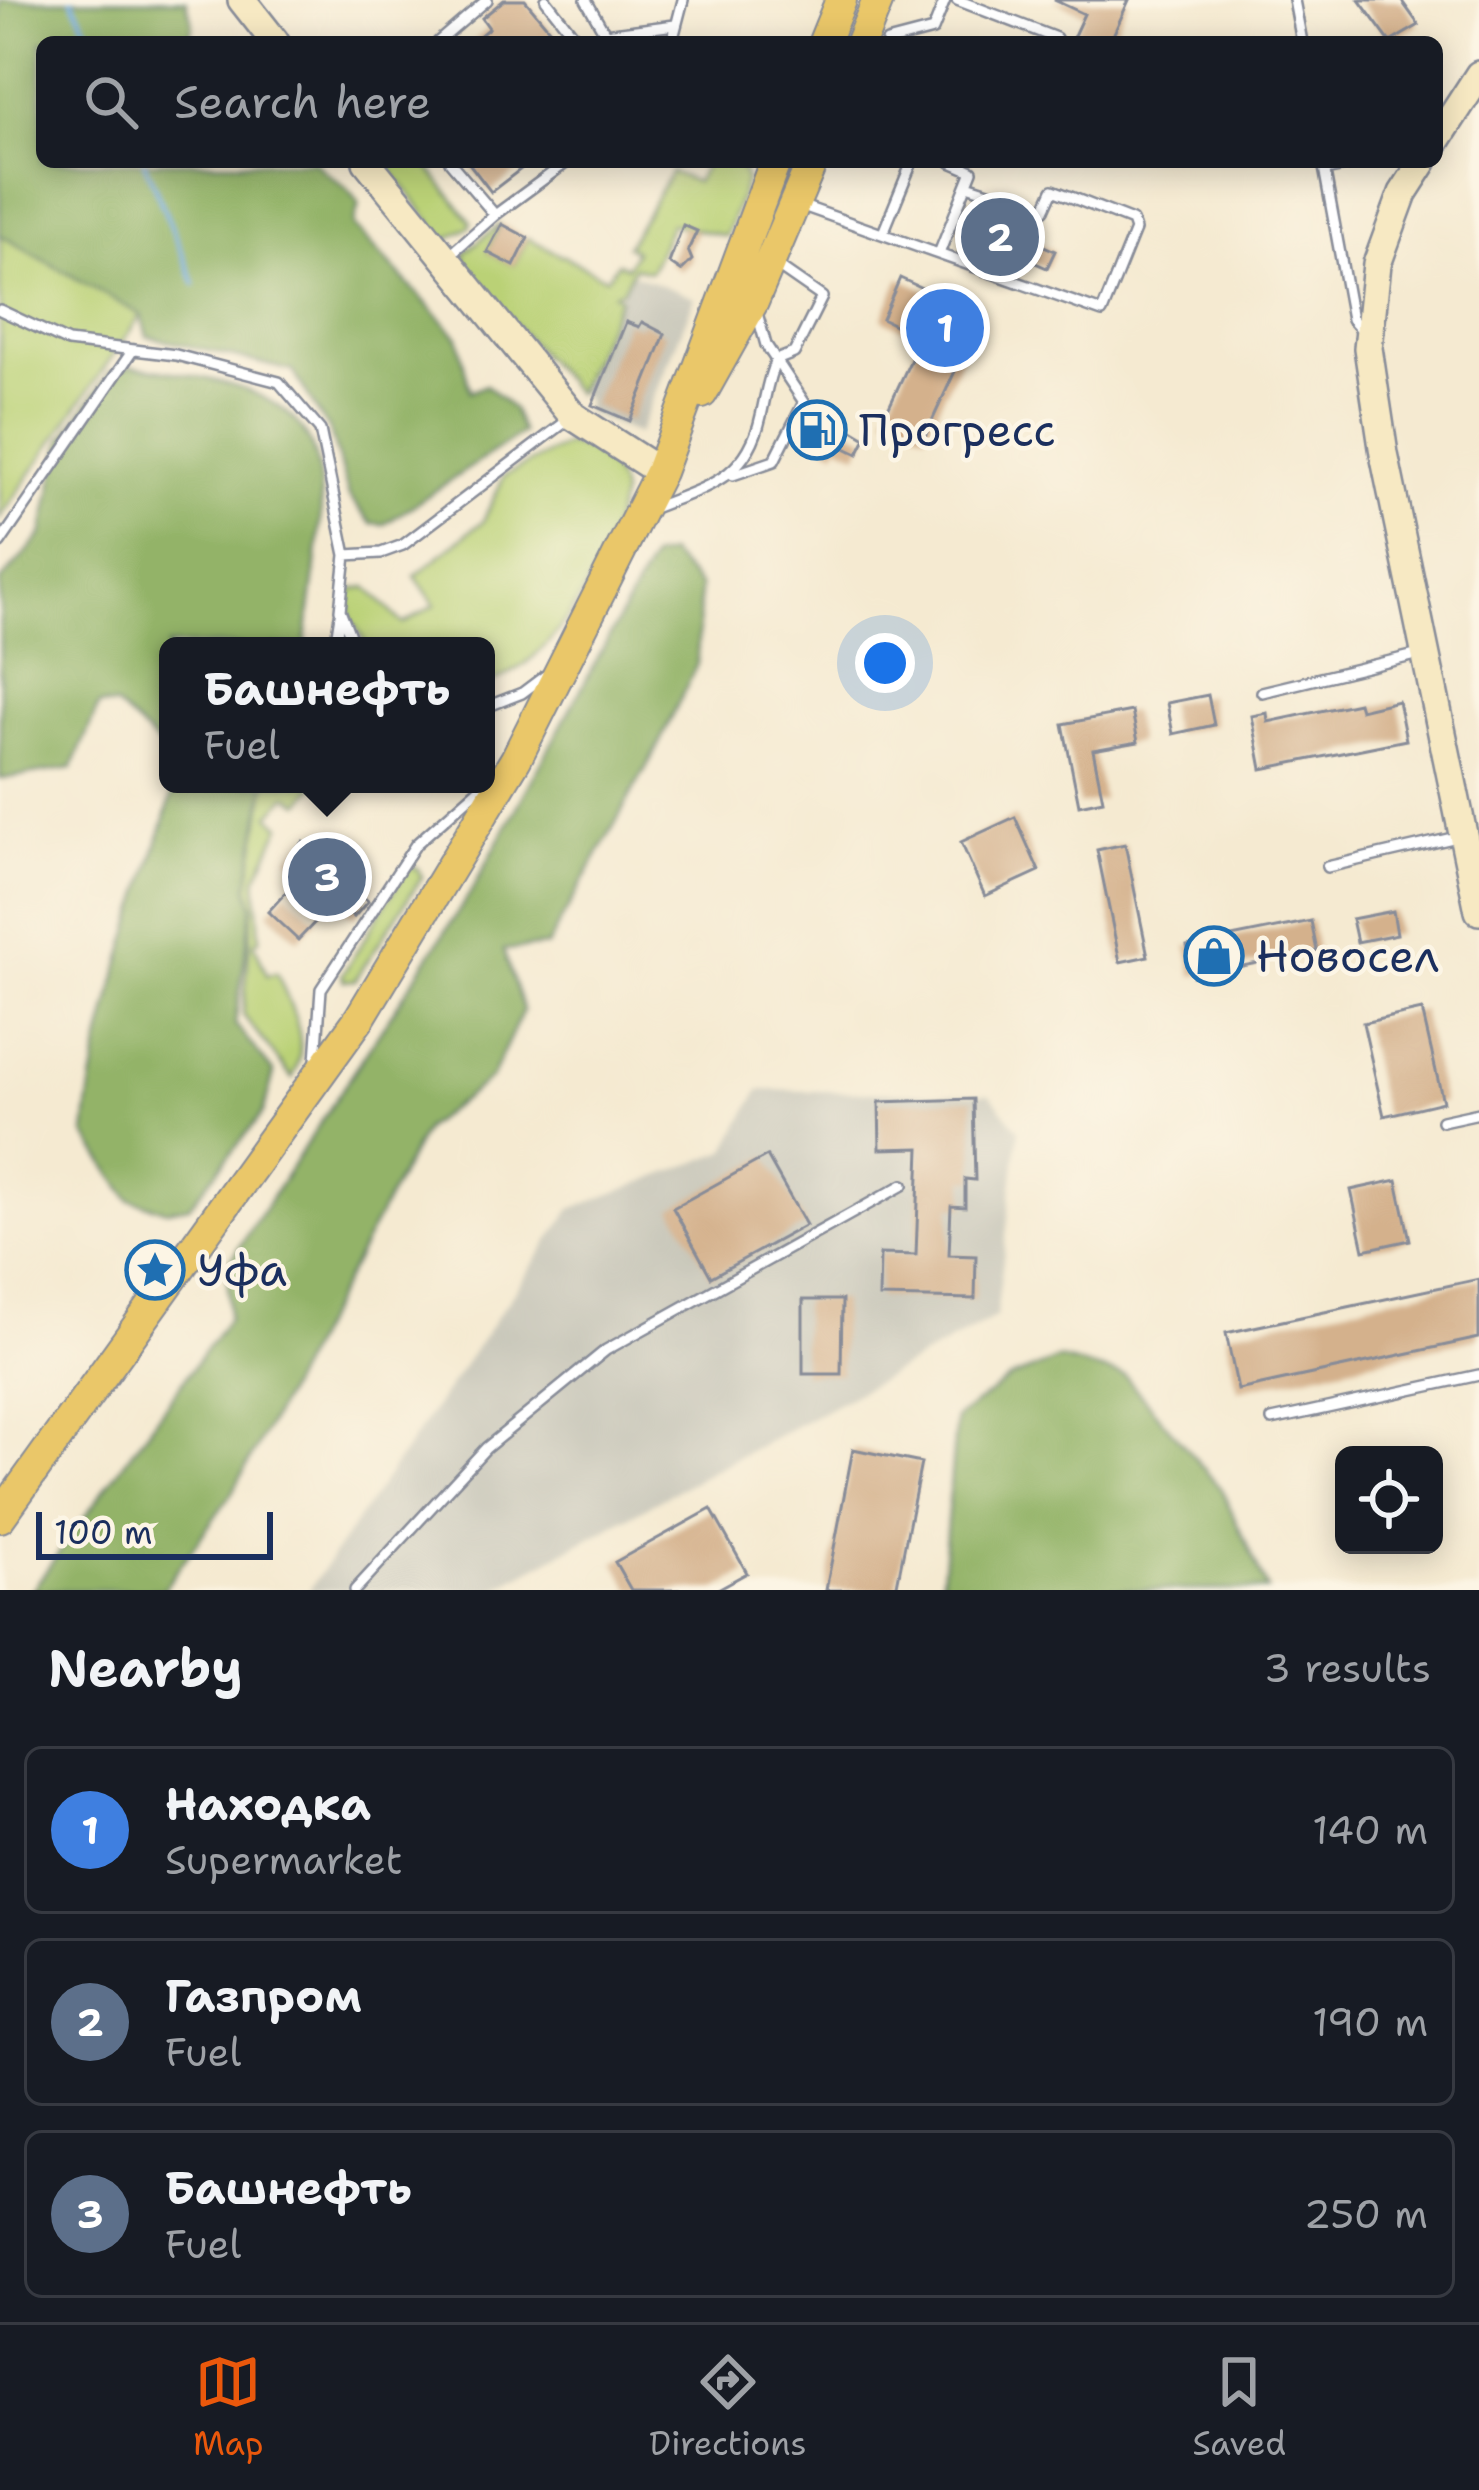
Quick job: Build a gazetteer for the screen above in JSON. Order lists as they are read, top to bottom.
{
  "places": {
    "fuel station": ["Прогресс"],
    "shop": ["Новосел"],
    "place": ["Уфа"]
  },
  "scale_bar": "100 m",
  "page": {
    "search": "Search here",
    "pins": ["2", "1", "3"],
    "popup": ["Башнефть", "Fuel"],
    "scale": "100 m",
    "heading": ["Nearby", "3 results"],
    "list": [
      {
        "mark": "1",
        "name": "Находка",
        "note": "Supermarket",
        "value": "140 m"
      },
      {
        "mark": "2",
        "name": "Газпром",
        "note": "Fuel",
        "value": "190 m"
      },
      {
        "mark": "3",
        "name": "Башнефть",
        "note": "Fuel",
        "value": "250 m"
      }
    ],
    "nav": ["Map", "Directions", "Saved"]
  }
}
